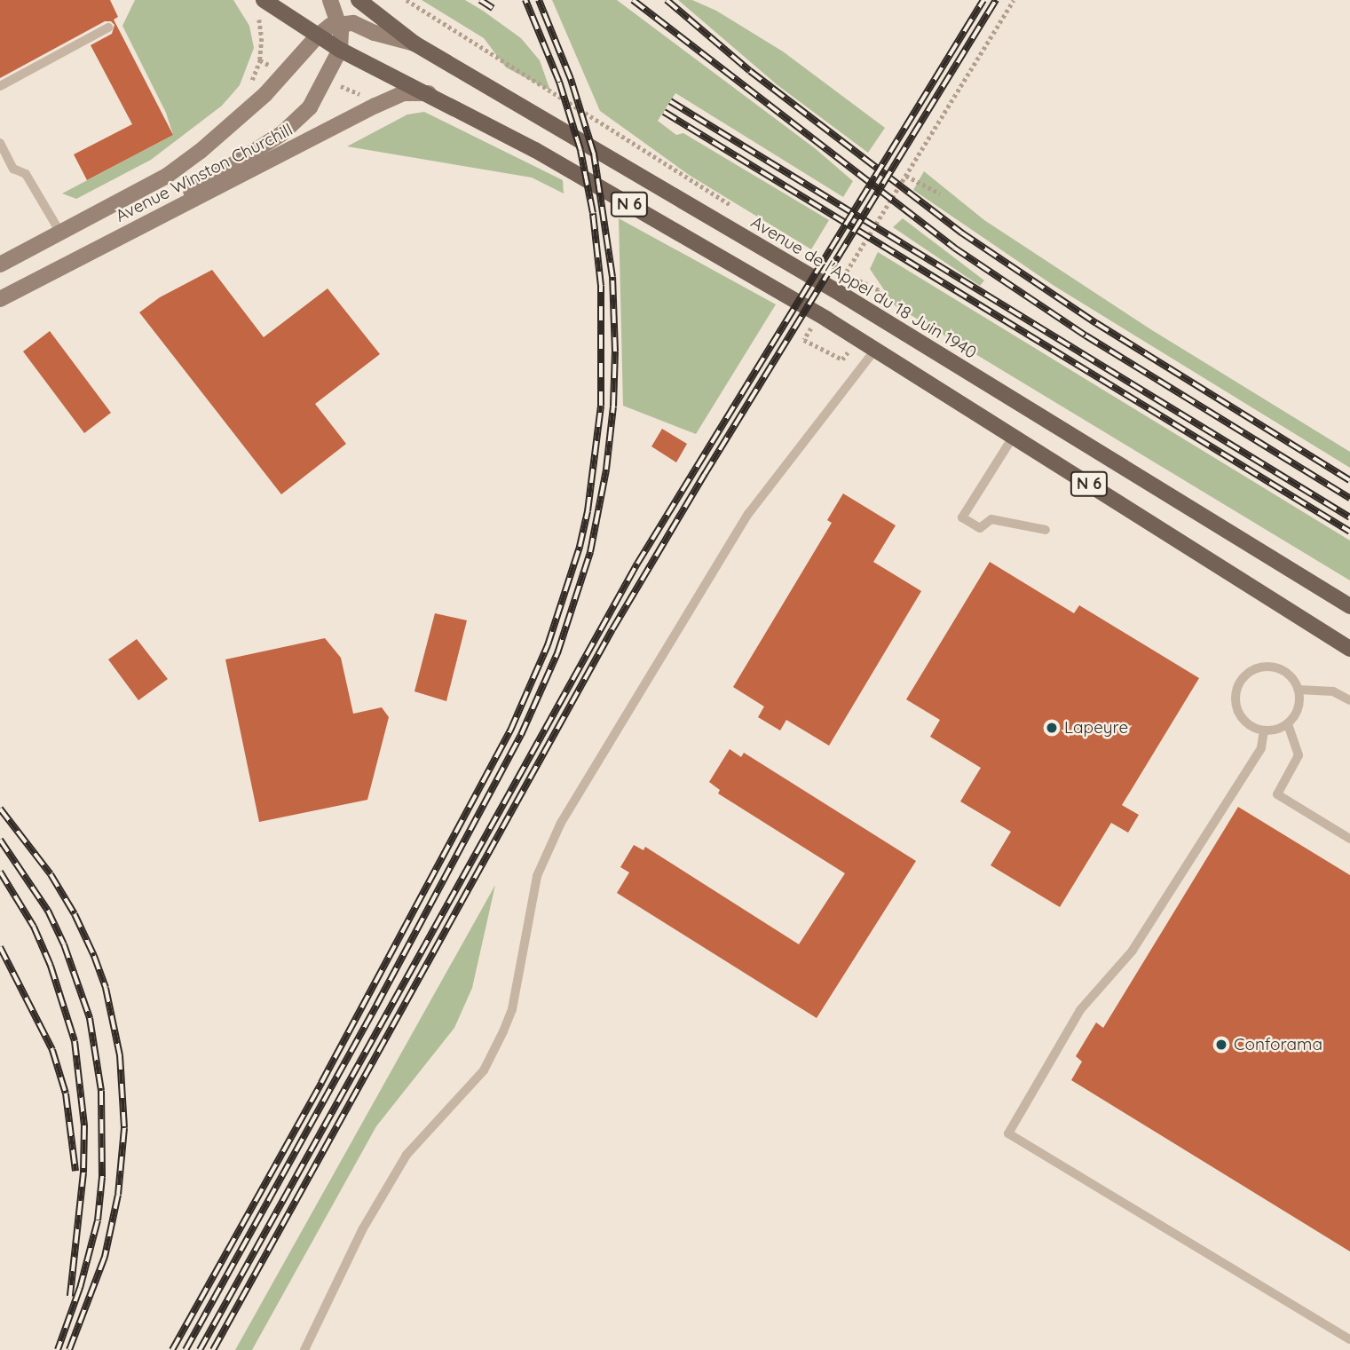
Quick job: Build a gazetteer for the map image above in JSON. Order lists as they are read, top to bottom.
{
  "streets": {
    "main road": ["Avenue Winston Churchill", "N 6", "Avenue de l'Appel du 18 Juin 1940"]
  },
  "crossings": [
    ["Avenue Winston Churchill", "N 6"]
  ],
  "places": ["Lapeyre", "Conforama"]
}
